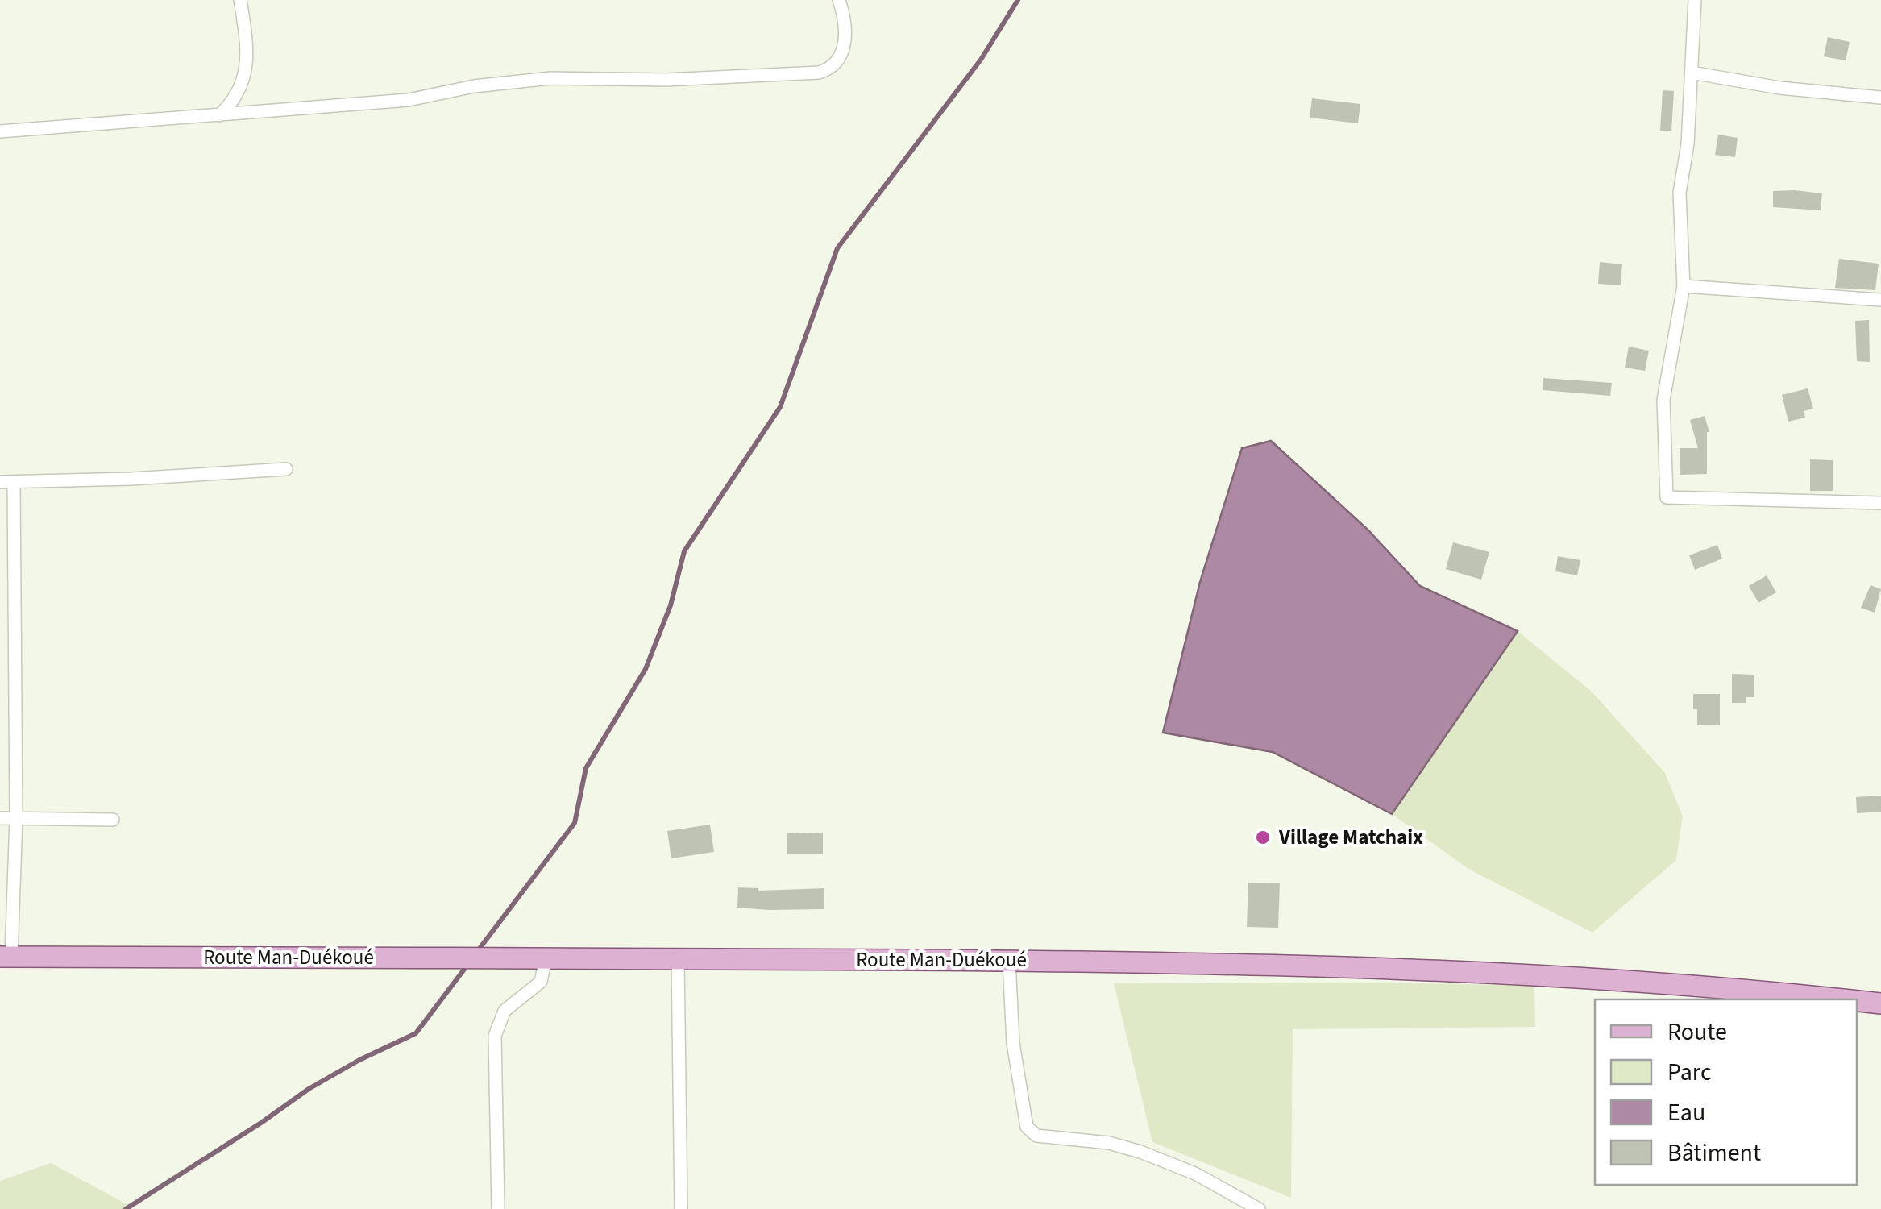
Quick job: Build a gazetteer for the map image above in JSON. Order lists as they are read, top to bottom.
{
  "streets": {
    "main road": ["Route Man-Duékoué"]
  },
  "places": ["Village Matchaix"],
  "legend": [
    "Route",
    "Parc",
    "Eau",
    "Bâtiment"
  ]
}
